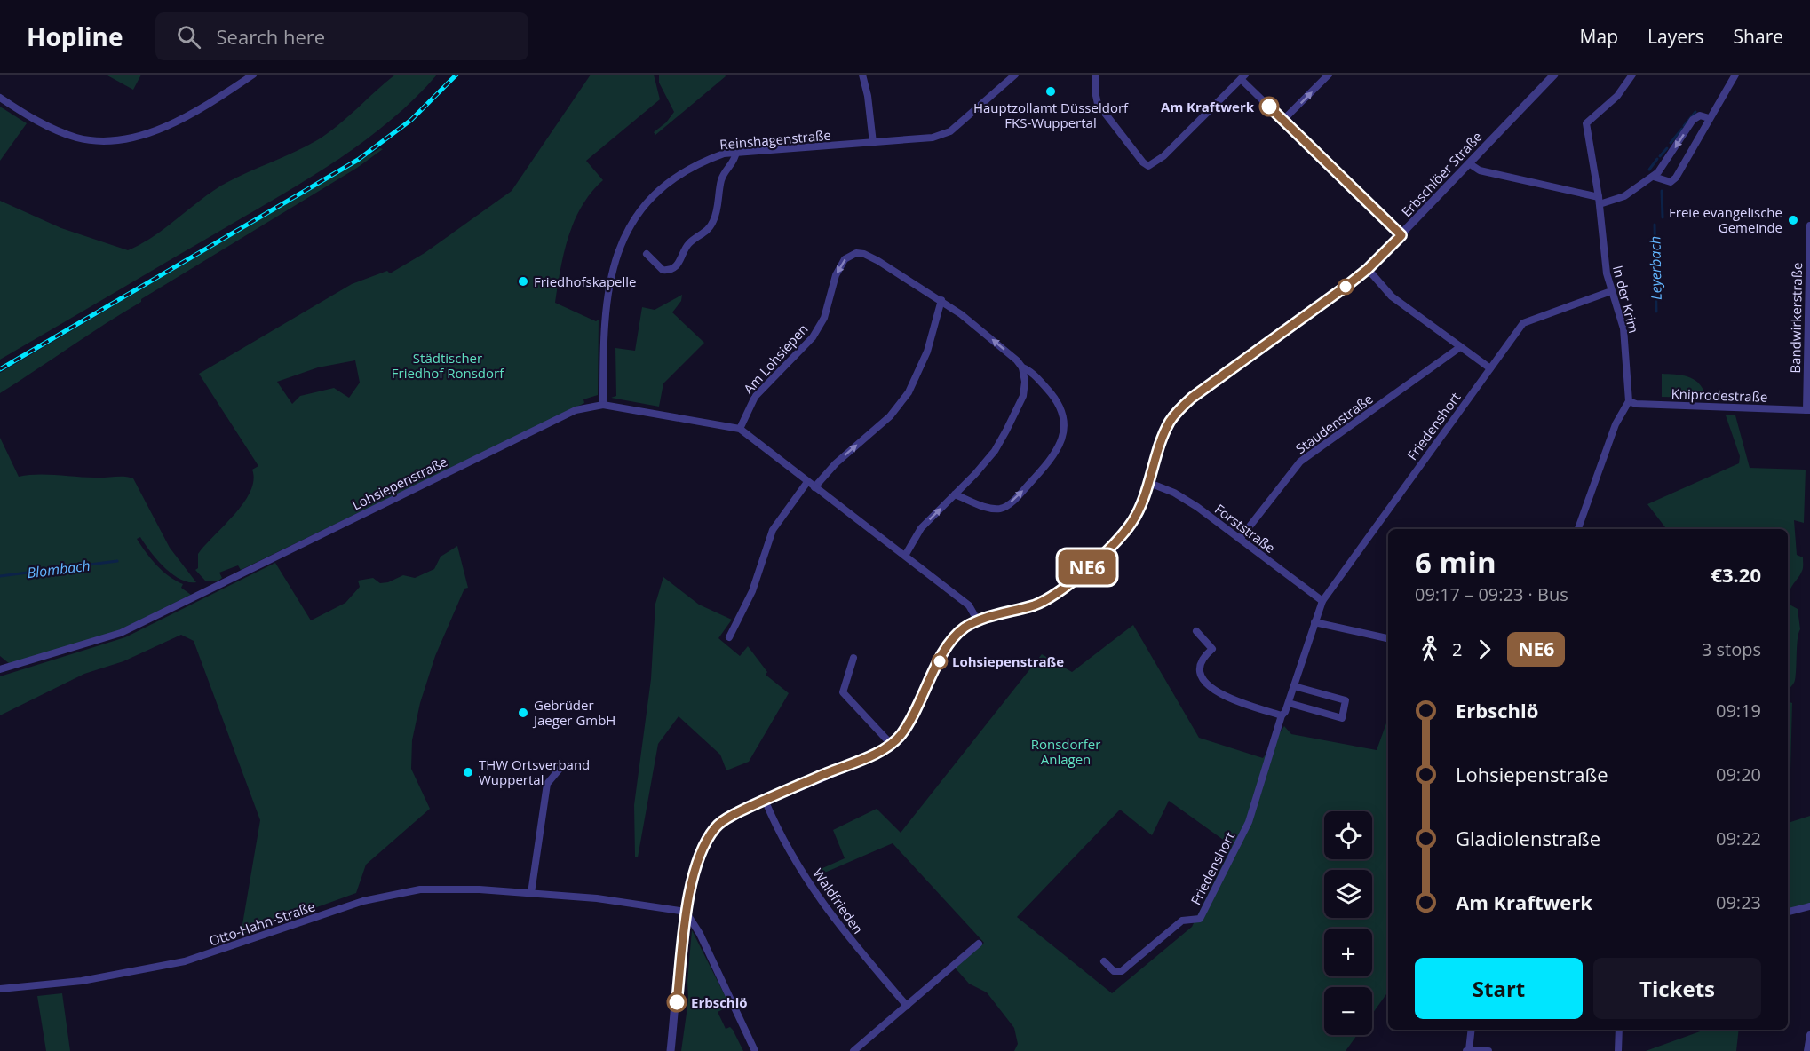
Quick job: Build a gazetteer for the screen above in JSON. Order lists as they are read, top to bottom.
{
  "streets": {
    "street": [
      "Reinshagenstraße",
      "Erbschlöer Straße",
      "In der Krim",
      "Bandwirkerstraße",
      "Am Lohsiepen",
      "Kniprodestraße",
      "Staudenstraße",
      "Friedenshort",
      "Lohsiepenstraße",
      "Forststraße",
      "Waldfrieden",
      "Otto-Hahn-Straße"
    ]
  },
  "crossings": [
    ["Reinshagenstraße", "Lohsiepenstraße"],
    ["Erbschlöer Straße", "Lohsiepenstraße"],
    ["Erbschlöer Straße", "Forststraße"],
    ["Erbschlöer Straße", "Waldfrieden"],
    ["Erbschlöer Straße", "Otto-Hahn-Straße"],
    ["In der Krim", "Kniprodestraße"],
    ["In der Krim", "Friedenshort"],
    ["Bandwirkerstraße", "Kniprodestraße"],
    ["Am Lohsiepen", "Lohsiepenstraße"],
    ["Staudenstraße", "Forststraße"],
    ["Friedenshort", "Forststraße"]
  ],
  "water": ["Leyerbach", "Blombach"],
  "parks": ["Städtischer Friedhof Ronsdorf", "Ronsdorfer Anlagen"],
  "places": [
    "Hauptzollamt Düsseldorf FKS-Wuppertal",
    "Am Kraftwerk",
    "Freie evangelische Gemeinde",
    "Friedhofskapelle",
    "Lohsiepenstraße",
    "Gebrüder Jaeger GmbH",
    "THW Ortsverband Wuppertal",
    "Erbschlö"
  ],
  "lines": ["bus line NE6"],
  "page": {
    "header": "Hopline",
    "search": "Search here",
    "nav": ["Map", "Layers", "Share"],
    "on_map": "NE6",
    "heading": ["6 min", "09:17 – 09:23 · Bus", "€3.20"],
    "legs": ["2", "NE6", "3 stops"],
    "list": [
      {
        "name": "Erbschlö",
        "value": "09:19"
      },
      {
        "name": "Lohsiepenstraße",
        "value": "09:20"
      },
      {
        "name": "Gladiolenstraße",
        "value": "09:22"
      },
      {
        "name": "Am Kraftwerk",
        "value": "09:23"
      }
    ],
    "map_buttons": ["+", "−"],
    "buttons": ["Start", "Tickets"]
  }
}
